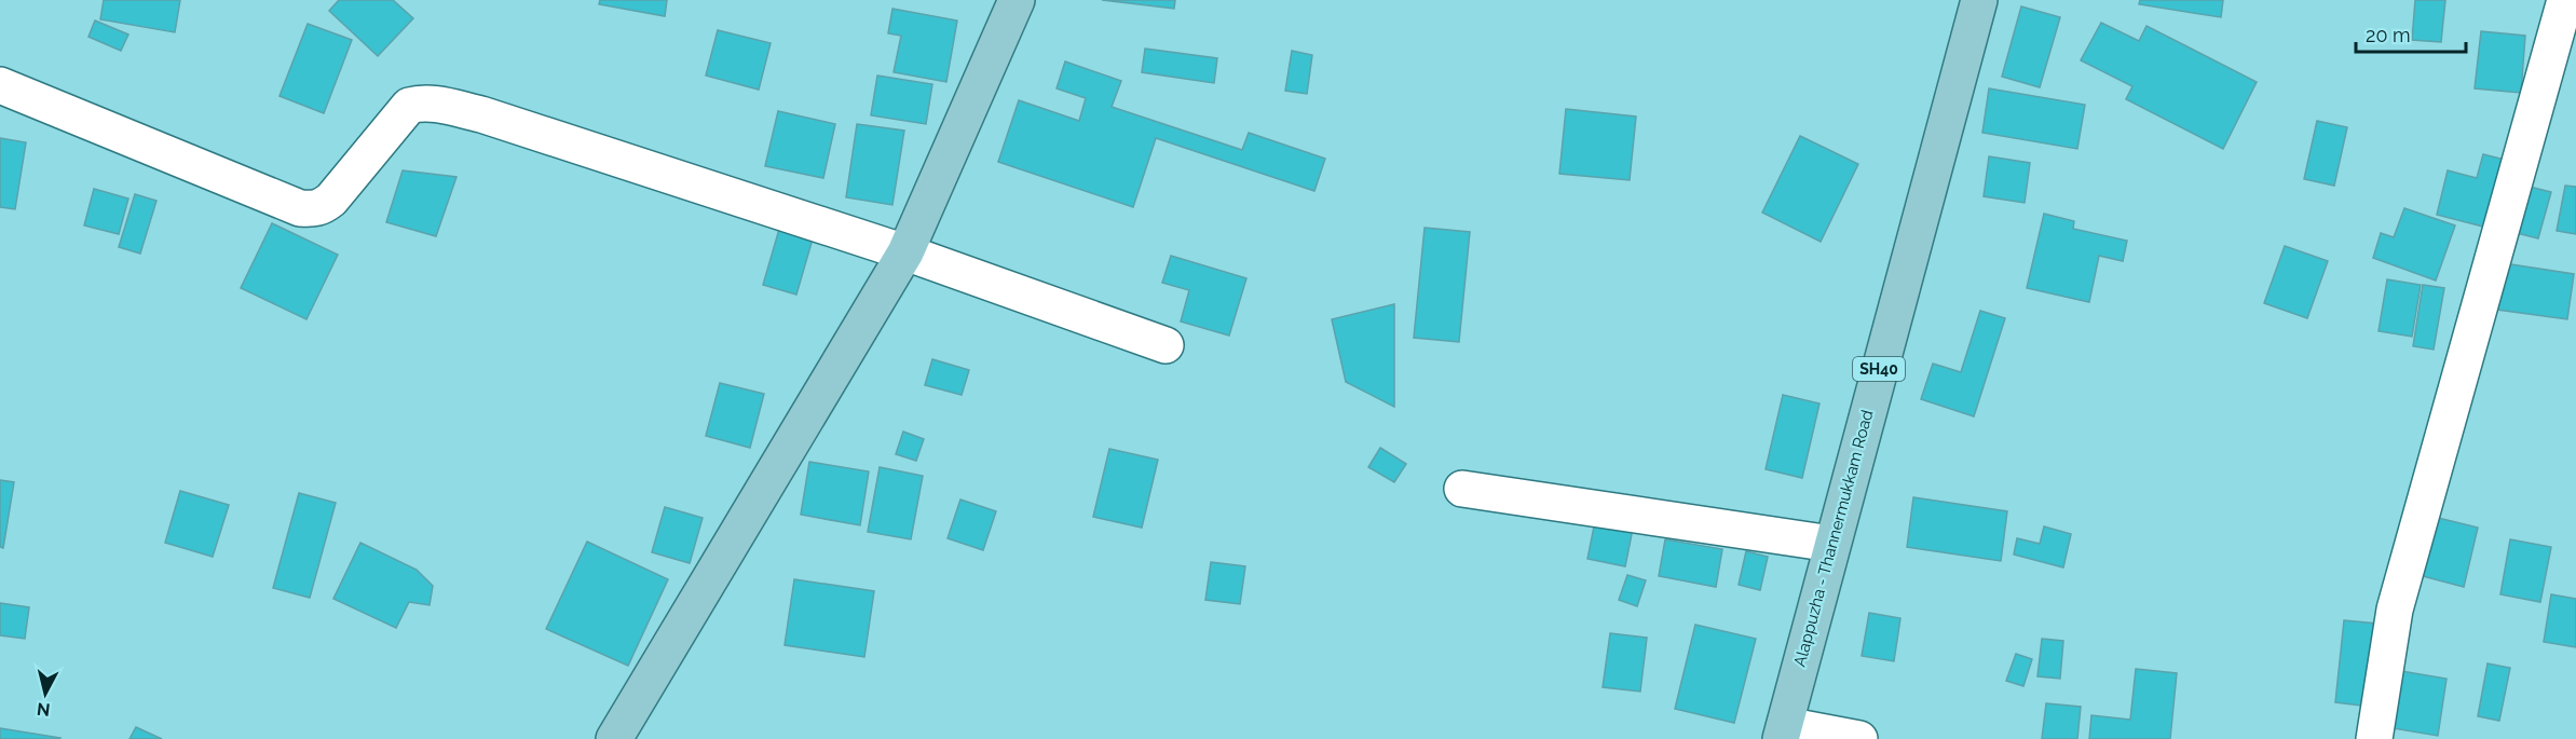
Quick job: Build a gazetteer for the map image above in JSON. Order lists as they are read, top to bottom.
{
  "streets": {
    "main road": ["SH40", "Alappuzha - Thannermukkam Road"]
  },
  "scale_bar": "20 m",
  "north": "bottom"
}
